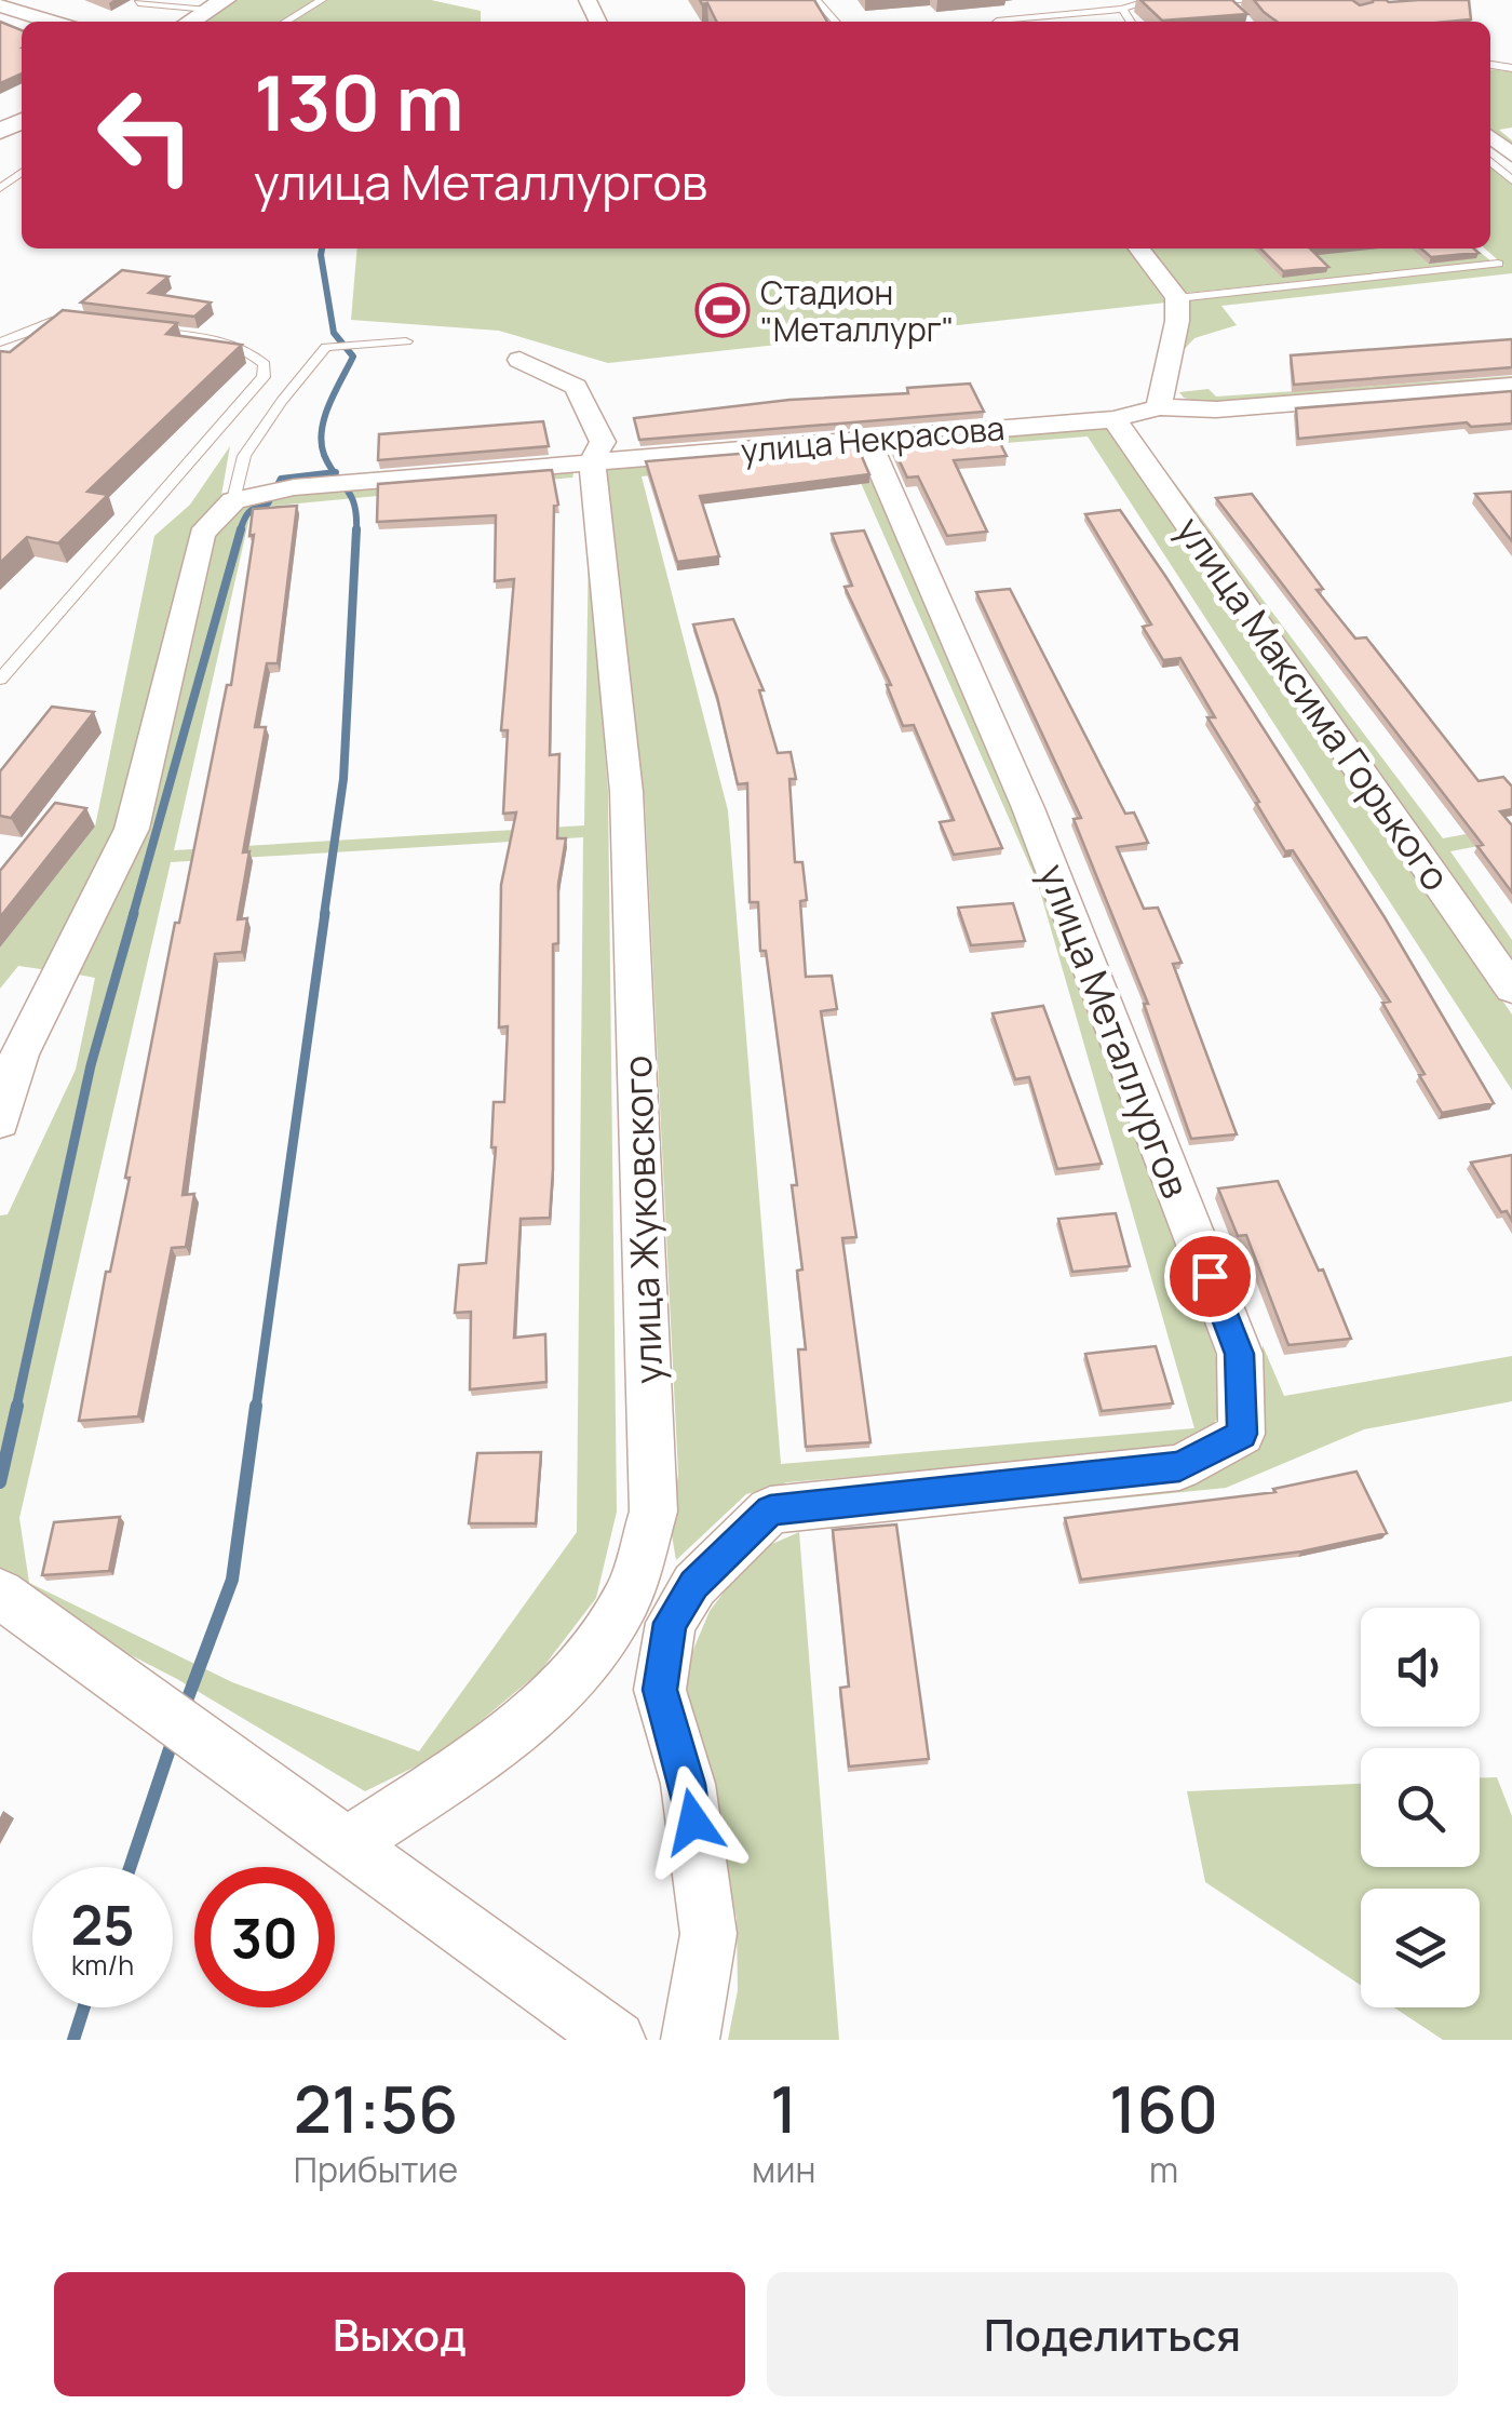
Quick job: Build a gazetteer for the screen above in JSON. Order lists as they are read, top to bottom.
{
  "streets": {
    "street": [
      "улица Некрасова",
      "улица Максима Горького",
      "улица Металлургов",
      "улица Жуковского"
    ]
  },
  "crossings": [
    ["улица Некрасова", "улица Максима Горького"],
    ["улица Некрасова", "улица Металлургов"],
    ["улица Некрасова", "улица Жуковского"]
  ],
  "places": {
    "sports": ["Стадион \"Металлург\""]
  },
  "page": {
    "turn": ["130 m", "улица Металлургов"],
    "speed": "25 km/h",
    "limit": "30",
    "eta": [
      "21:56",
      "Прибытие",
      "1",
      "мин",
      "160",
      "m"
    ],
    "buttons": ["Выход", "Поделиться"]
  }
}
